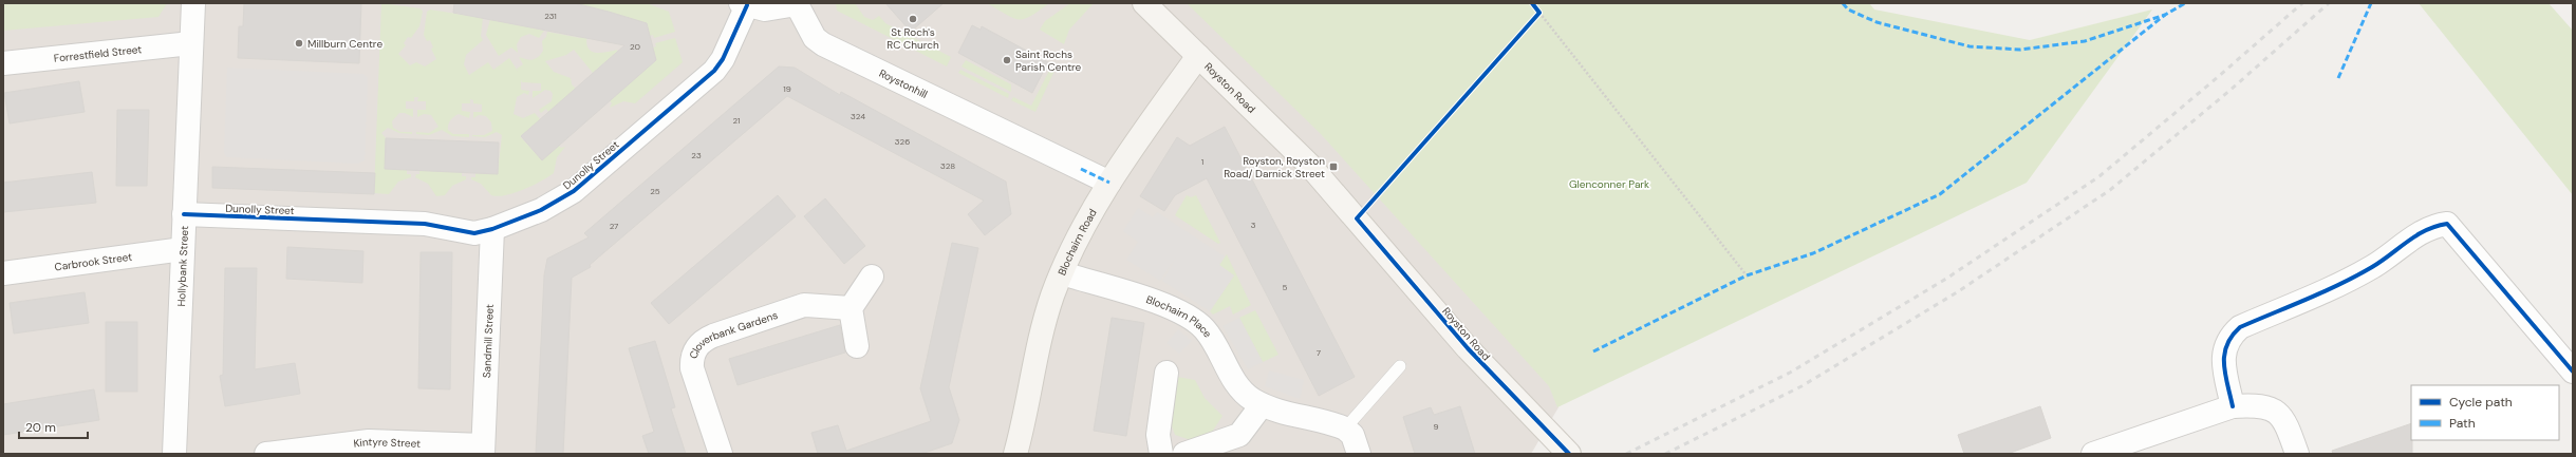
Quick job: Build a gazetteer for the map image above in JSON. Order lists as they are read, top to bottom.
{
  "streets": {
    "street": [
      "Forrestfield Street",
      "Roystonhill",
      "Royston Road",
      "Dunolly Street",
      "Blochairn Road",
      "Carbrook Street",
      "Hollybank Street",
      "Blochairn Place",
      "Cloverbank Gardens",
      "Sandmill Street",
      "Kintyre Street"
    ]
  },
  "crossings": [
    ["Forrestfield Street", "Hollybank Street"],
    ["Roystonhill", "Dunolly Street"],
    ["Roystonhill", "Blochairn Road"],
    ["Royston Road", "Blochairn Road"],
    ["Dunolly Street", "Hollybank Street"],
    ["Dunolly Street", "Sandmill Street"],
    ["Blochairn Road", "Blochairn Place"],
    ["Carbrook Street", "Hollybank Street"],
    ["Sandmill Street", "Kintyre Street"]
  ],
  "parks": ["Glenconner Park"],
  "places": {
    "other": ["St Roch's RC Church", "Millburn Centre", "Saint Rochs Parish Centre"],
    "transit": ["Royston, Royston Road/ Darnick Street"]
  },
  "house_numbers": [
    "231",
    "20",
    "19",
    "324",
    "21",
    "326",
    "23",
    "1",
    "328",
    "25",
    "3",
    "27",
    "5",
    "7",
    "9"
  ],
  "legend": ["Cycle path", "Path"],
  "scale_bar": "20 m"
}
